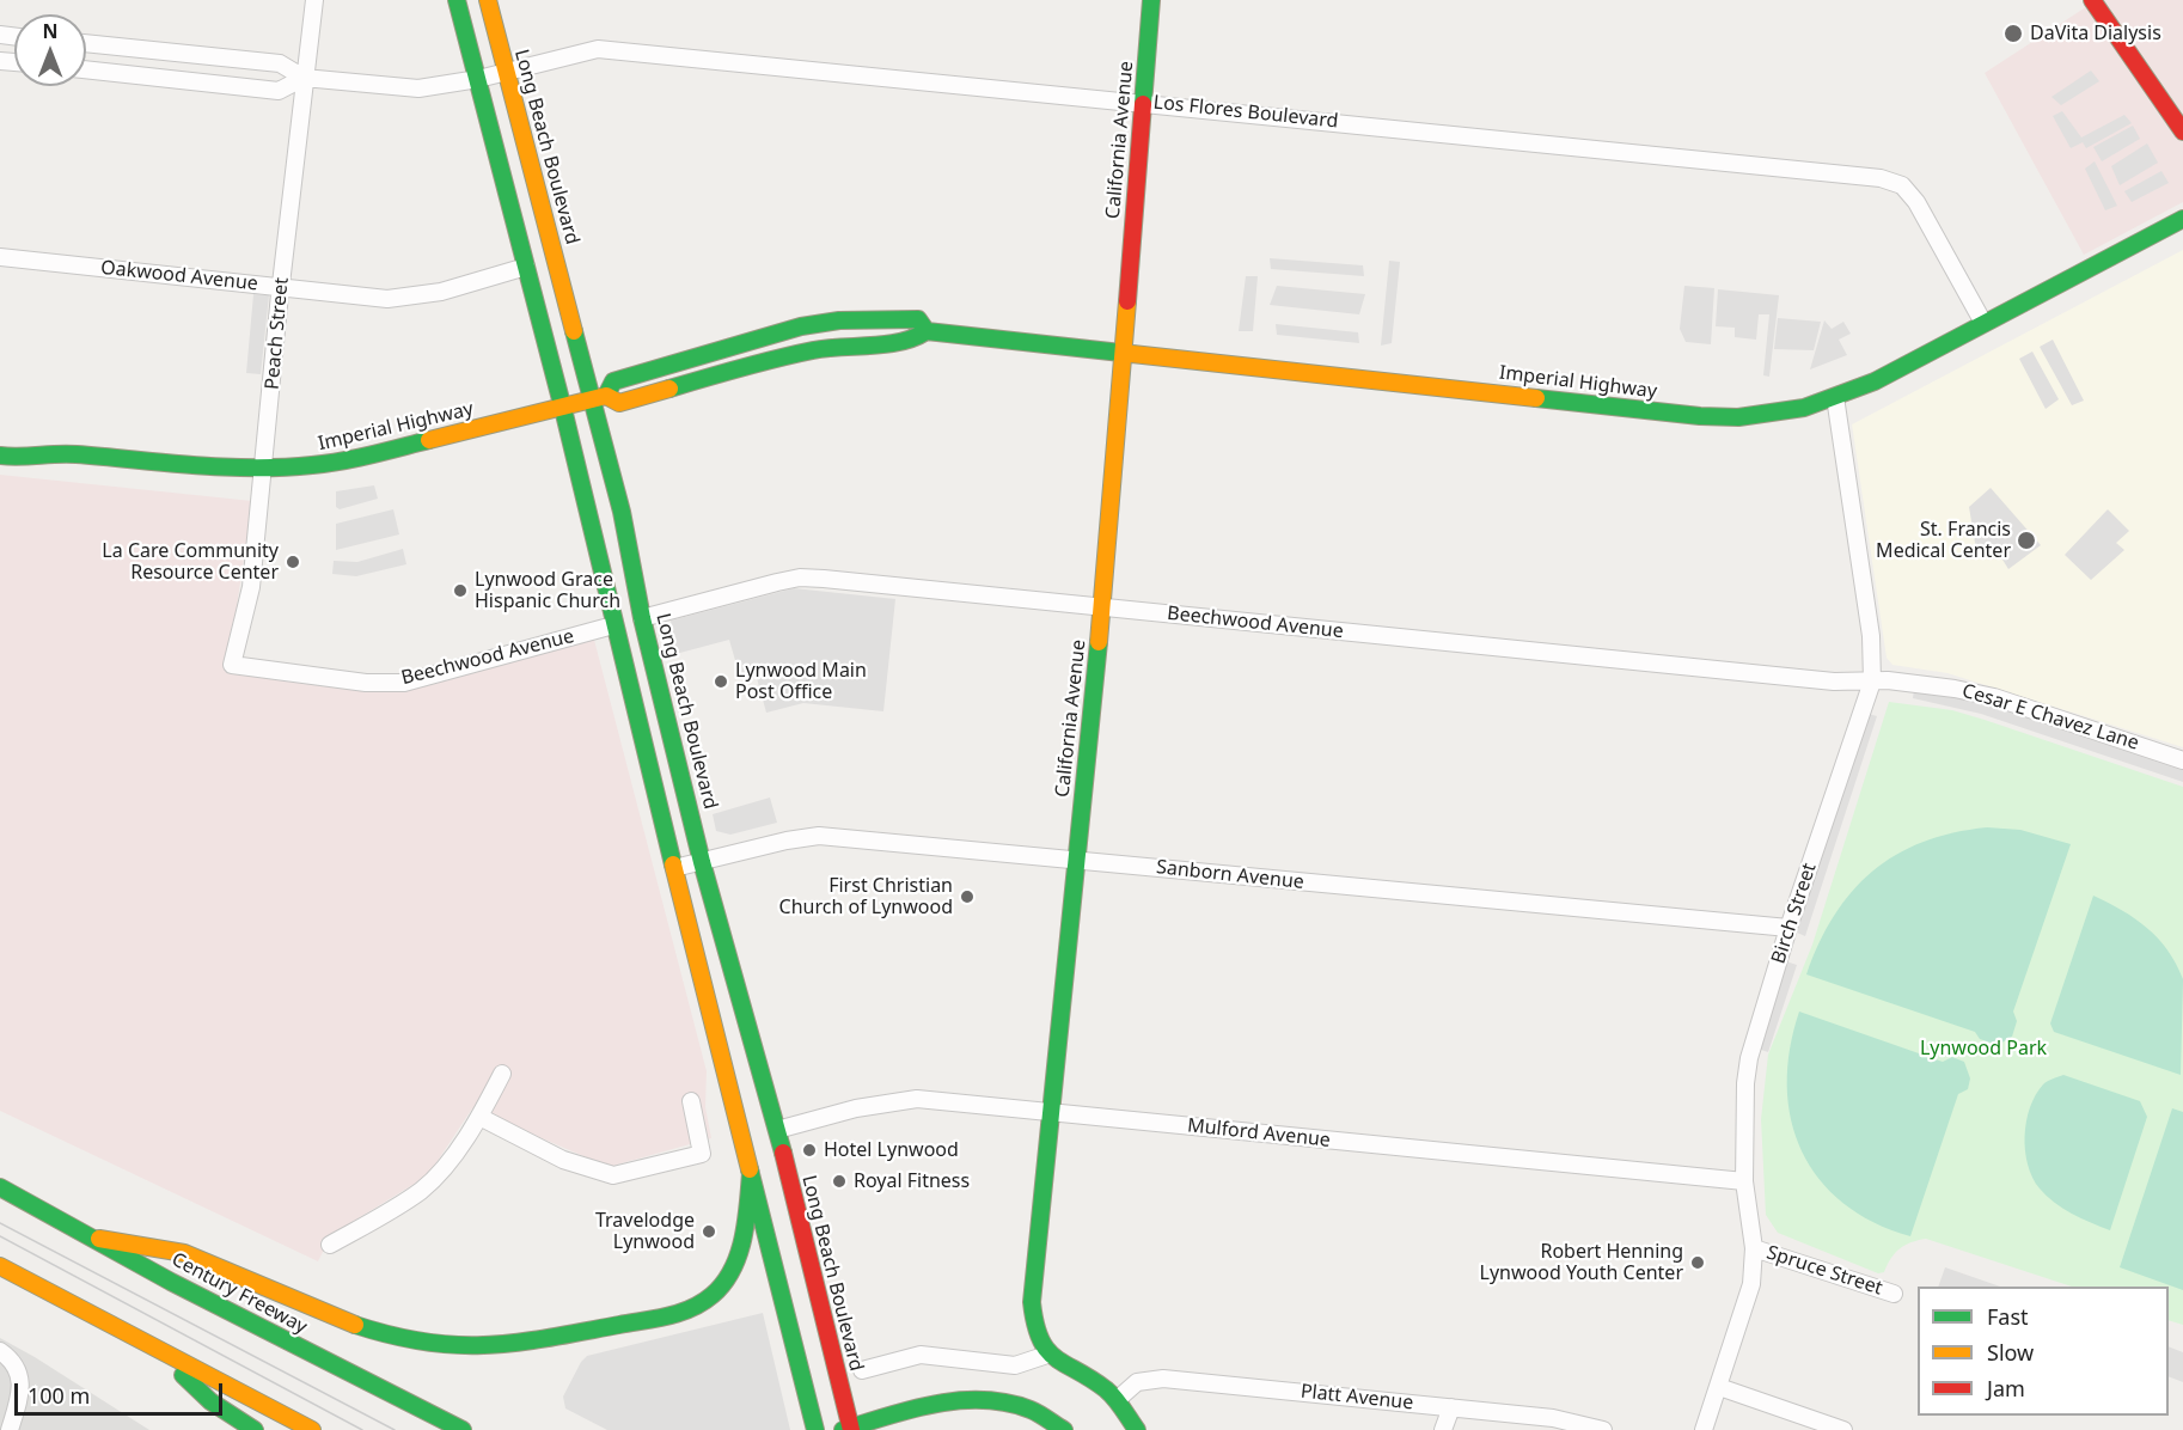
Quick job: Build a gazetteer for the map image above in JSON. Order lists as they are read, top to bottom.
{
  "streets": {
    "main road": [
      "California Avenue",
      "Long Beach Boulevard",
      "Imperial Highway",
      "Century Freeway"
    ],
    "street": [
      "Los Flores Boulevard",
      "Oakwood Avenue",
      "Peach Street",
      "Beechwood Avenue",
      "Cesar E Chavez Lane",
      "Sanborn Avenue",
      "Birch Street",
      "Mulford Avenue",
      "Spruce Street",
      "Platt Avenue"
    ]
  },
  "crossings": [
    ["Los Flores Boulevard", "California Avenue"],
    ["Los Flores Boulevard", "Long Beach Boulevard"],
    ["Los Flores Boulevard", "Peach Street"],
    ["Los Flores Boulevard", "Imperial Highway"],
    ["California Avenue", "Imperial Highway"],
    ["California Avenue", "Beechwood Avenue"],
    ["California Avenue", "Sanborn Avenue"],
    ["California Avenue", "Mulford Avenue"],
    ["Long Beach Boulevard", "Imperial Highway"],
    ["Long Beach Boulevard", "Beechwood Avenue"],
    ["Long Beach Boulevard", "Sanborn Avenue"],
    ["Long Beach Boulevard", "Mulford Avenue"],
    ["Oakwood Avenue", "Peach Street"],
    ["Peach Street", "Imperial Highway"],
    ["Peach Street", "Beechwood Avenue"],
    ["Imperial Highway", "Birch Street"],
    ["Beechwood Avenue", "Cesar E Chavez Lane"],
    ["Beechwood Avenue", "Birch Street"],
    ["Cesar E Chavez Lane", "Birch Street"],
    ["Sanborn Avenue", "Birch Street"],
    ["Birch Street", "Mulford Avenue"],
    ["Birch Street", "Spruce Street"]
  ],
  "parks": ["Lynwood Park"],
  "places": [
    "DaVita Dialysis",
    "St. Francis Medical Center",
    "La Care Community Resource Center",
    "Lynwood Grace Hispanic Church",
    "Lynwood Main Post Office",
    "First Christian Church of Lynwood",
    "Hotel Lynwood",
    "Royal Fitness",
    "Travelodge Lynwood",
    "Robert Henning Lynwood Youth Center"
  ],
  "legend": ["Fast", "Slow", "Jam"],
  "scale_bar": "100 m",
  "north": "top"
}
